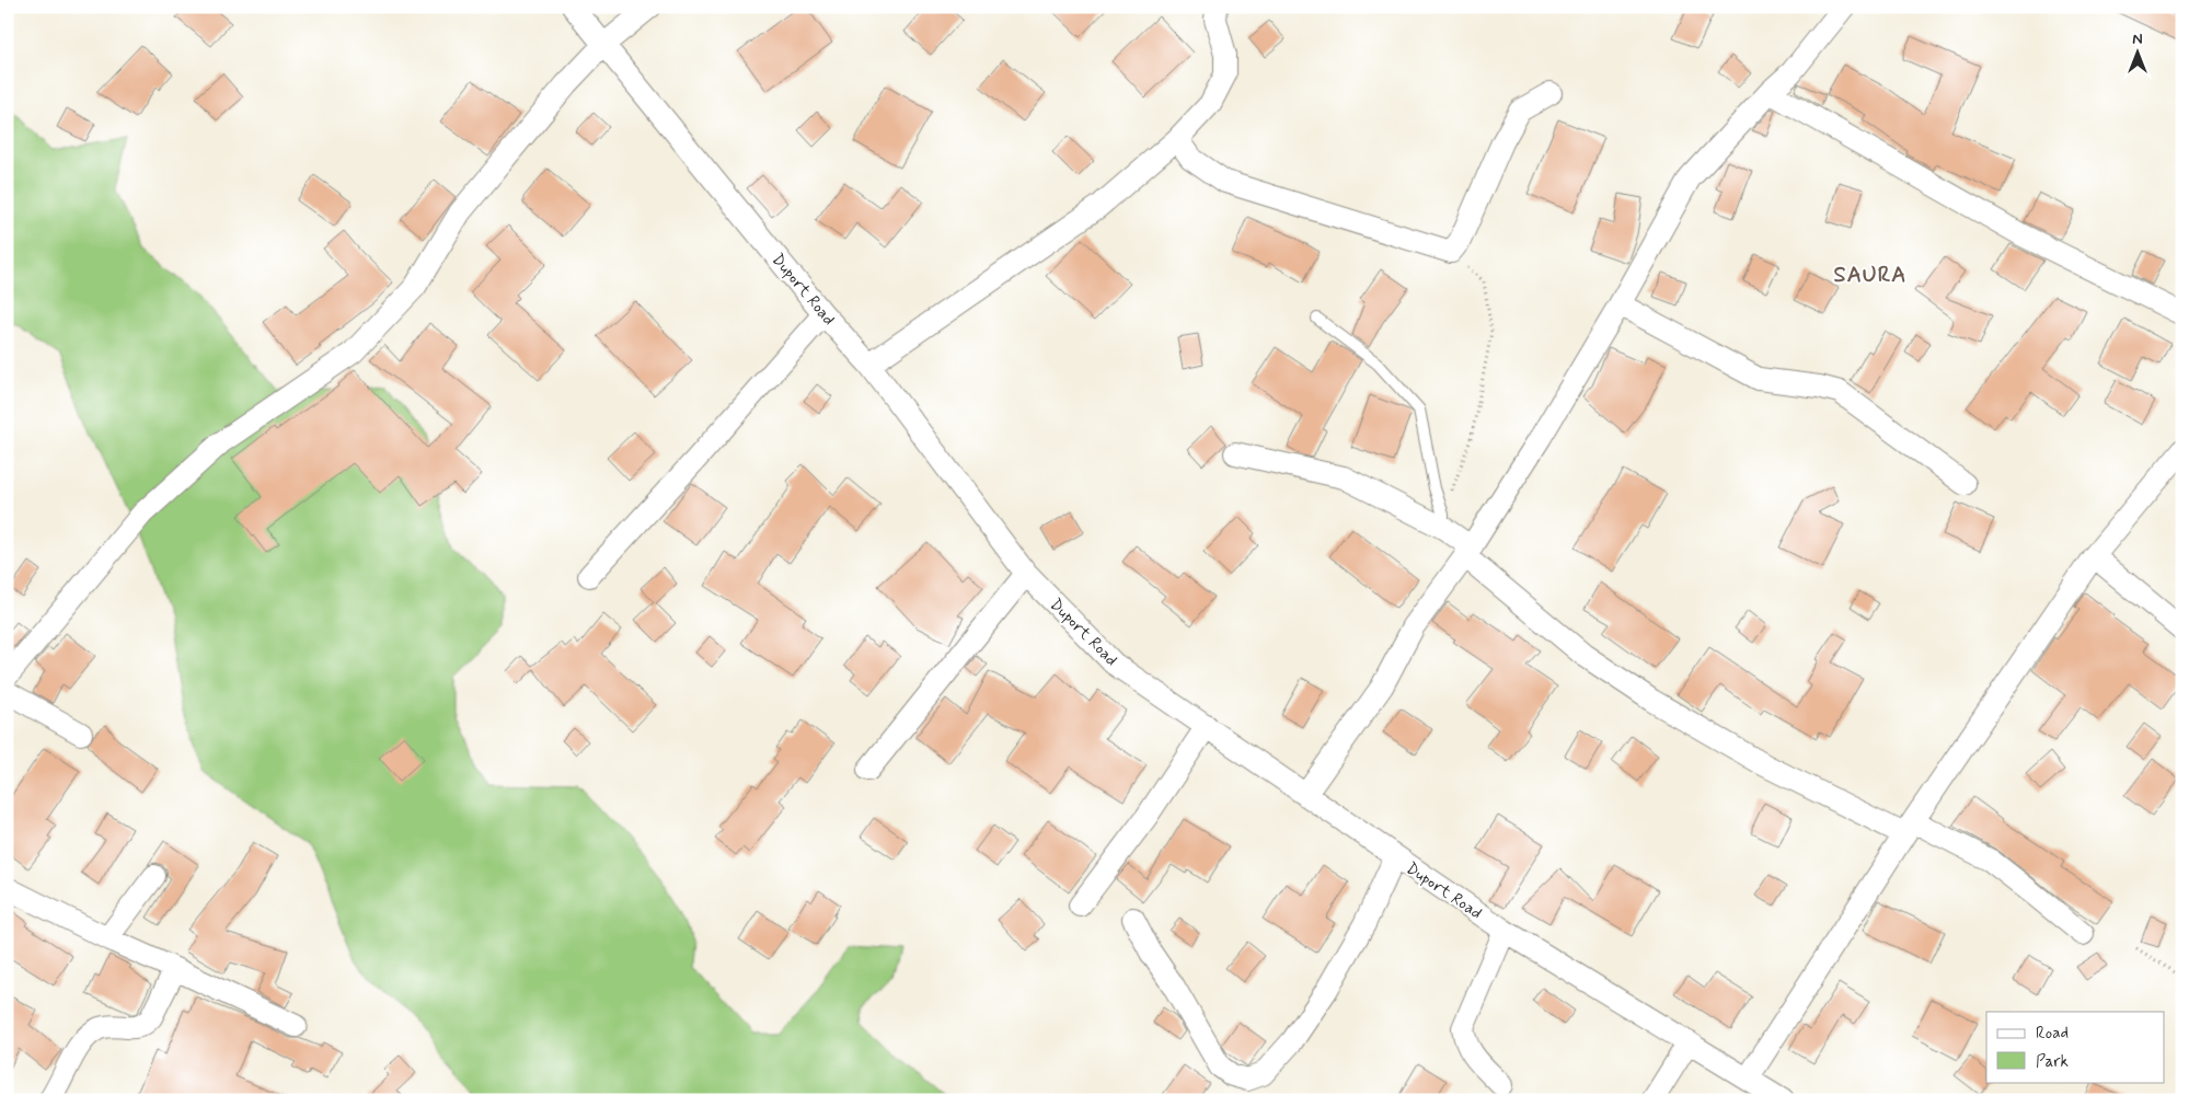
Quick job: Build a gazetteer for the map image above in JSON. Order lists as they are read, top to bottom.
{
  "streets": {
    "street": ["Duport Road"]
  },
  "districts": ["SAURA"],
  "legend": ["Road", "Park"],
  "north": "top"
}
